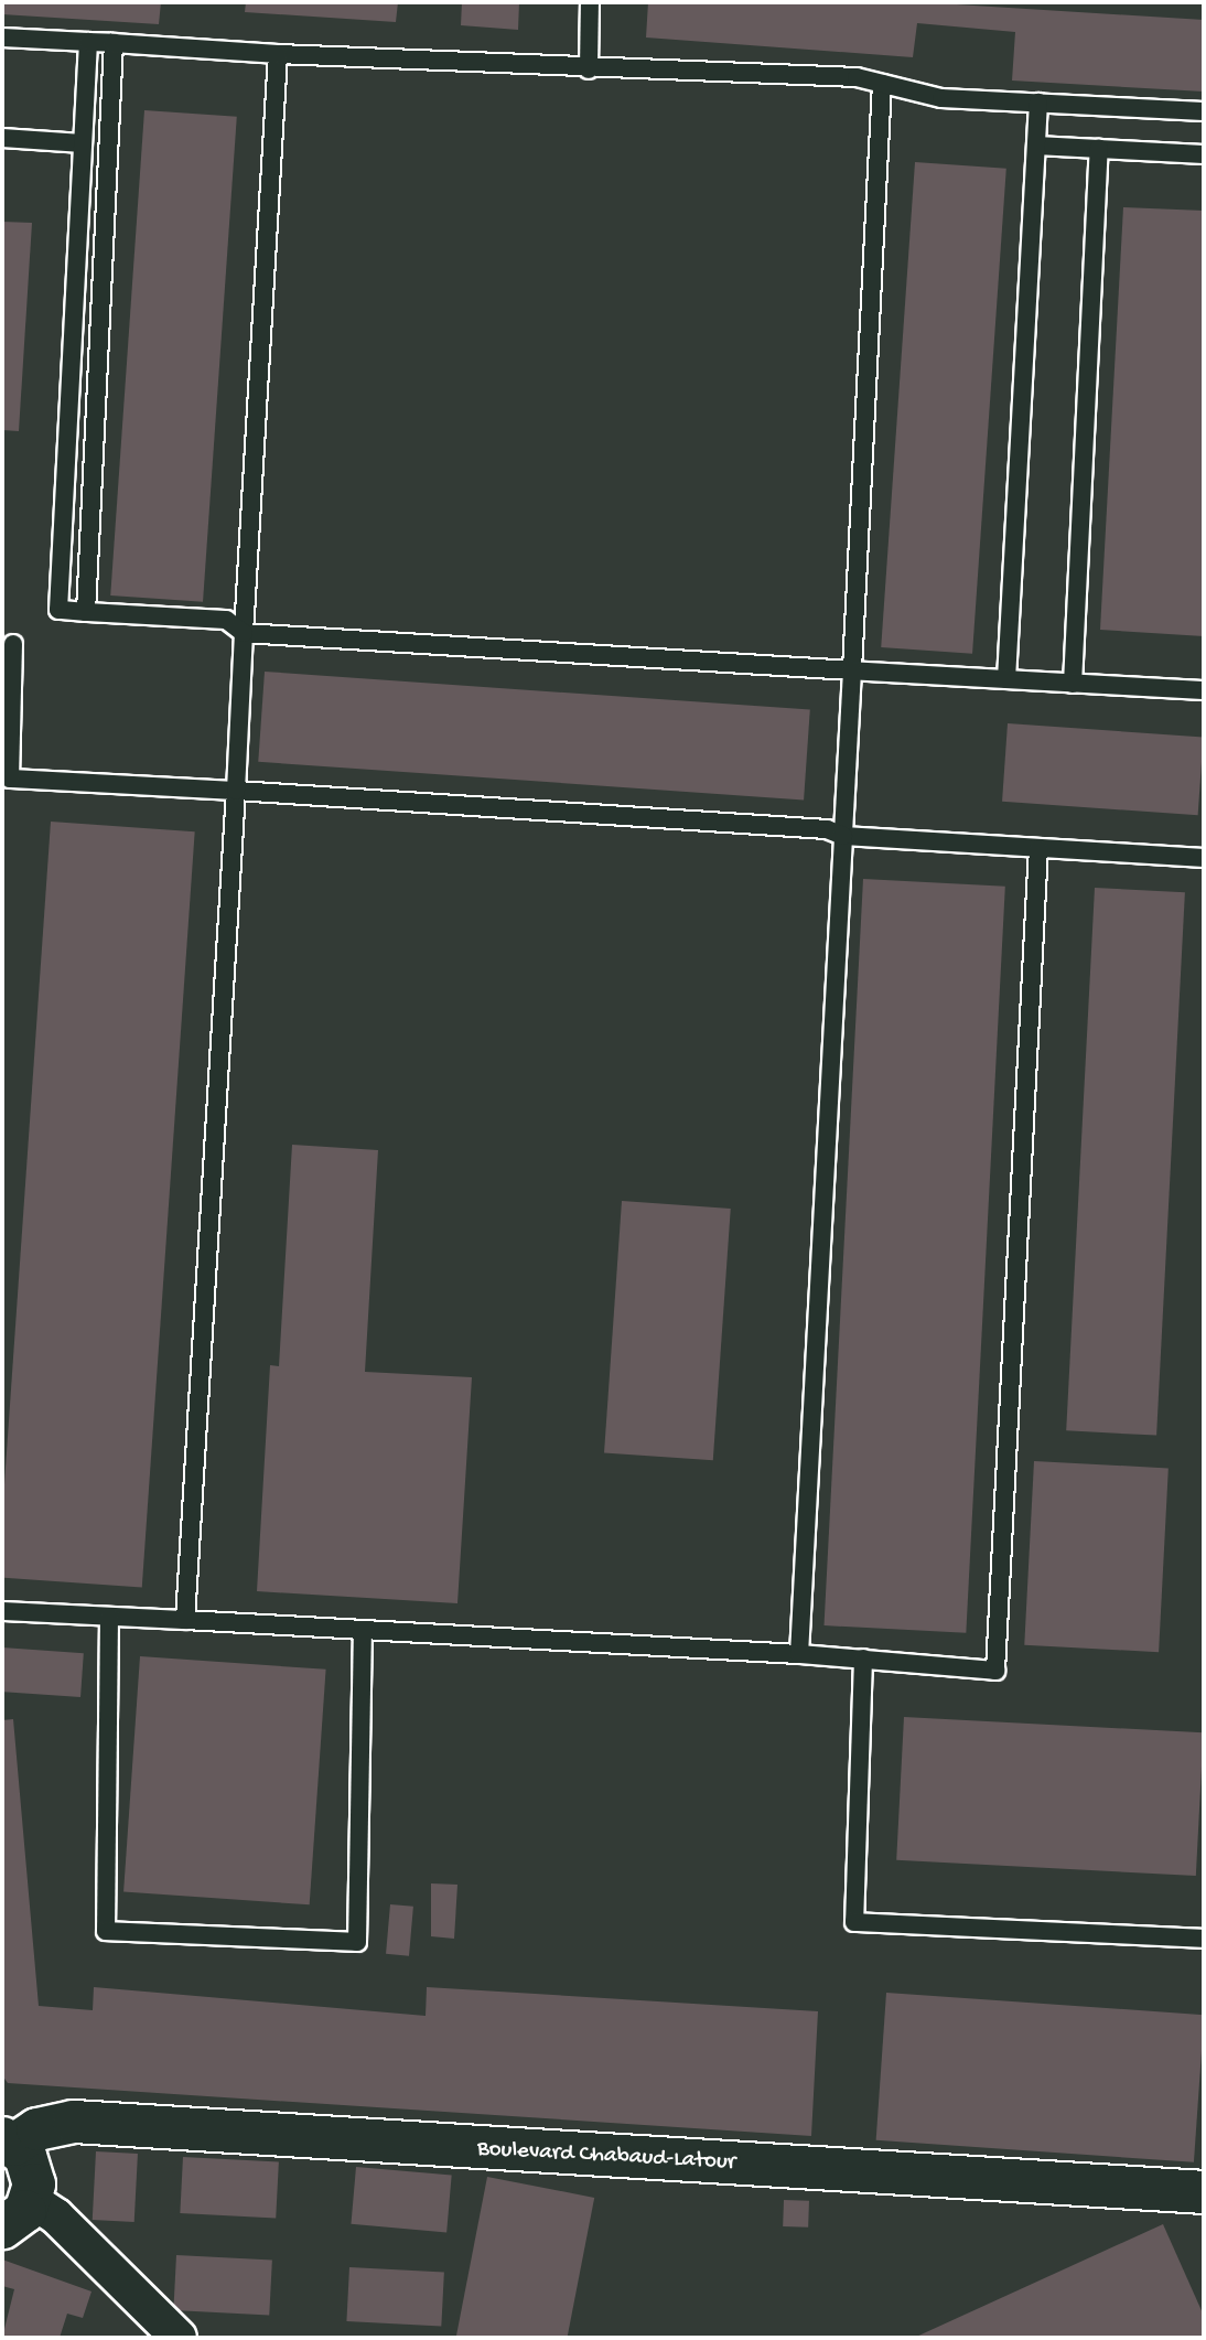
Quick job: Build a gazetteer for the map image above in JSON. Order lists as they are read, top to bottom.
{
  "streets": {
    "street": ["Boulevard Chabaud-Latour"]
  }
}
